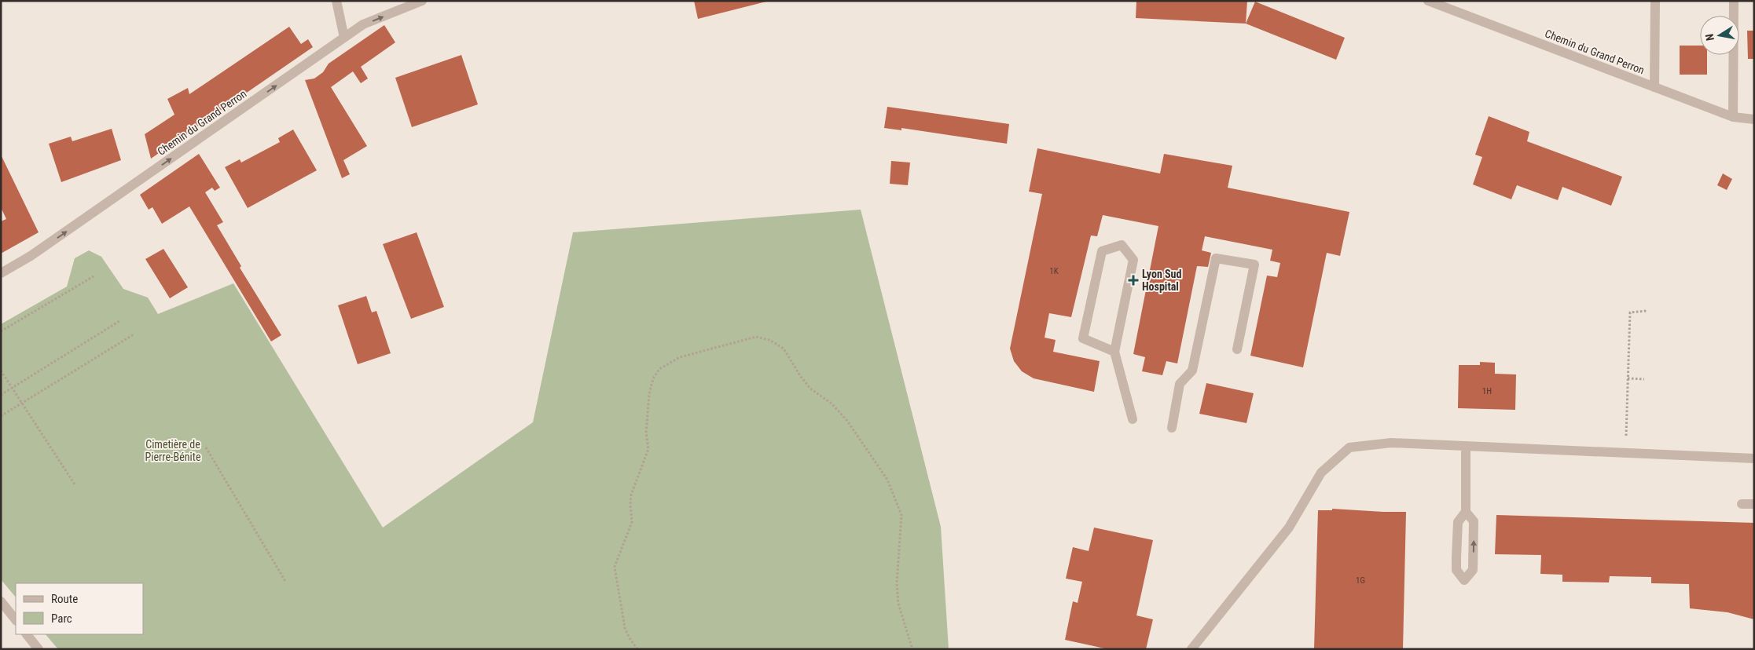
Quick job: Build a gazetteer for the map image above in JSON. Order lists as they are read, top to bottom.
{
  "streets": {
    "street": ["Chemin du Grand Perron"]
  },
  "one_way": ["Chemin du Grand Perron"],
  "parks": ["Cimetière de Pierre-Bénite"],
  "places": {
    "health": ["Lyon Sud Hospital"]
  },
  "house_numbers": ["1K", "1H", "1G"],
  "legend": ["Route", "Parc"],
  "north": "left"
}
